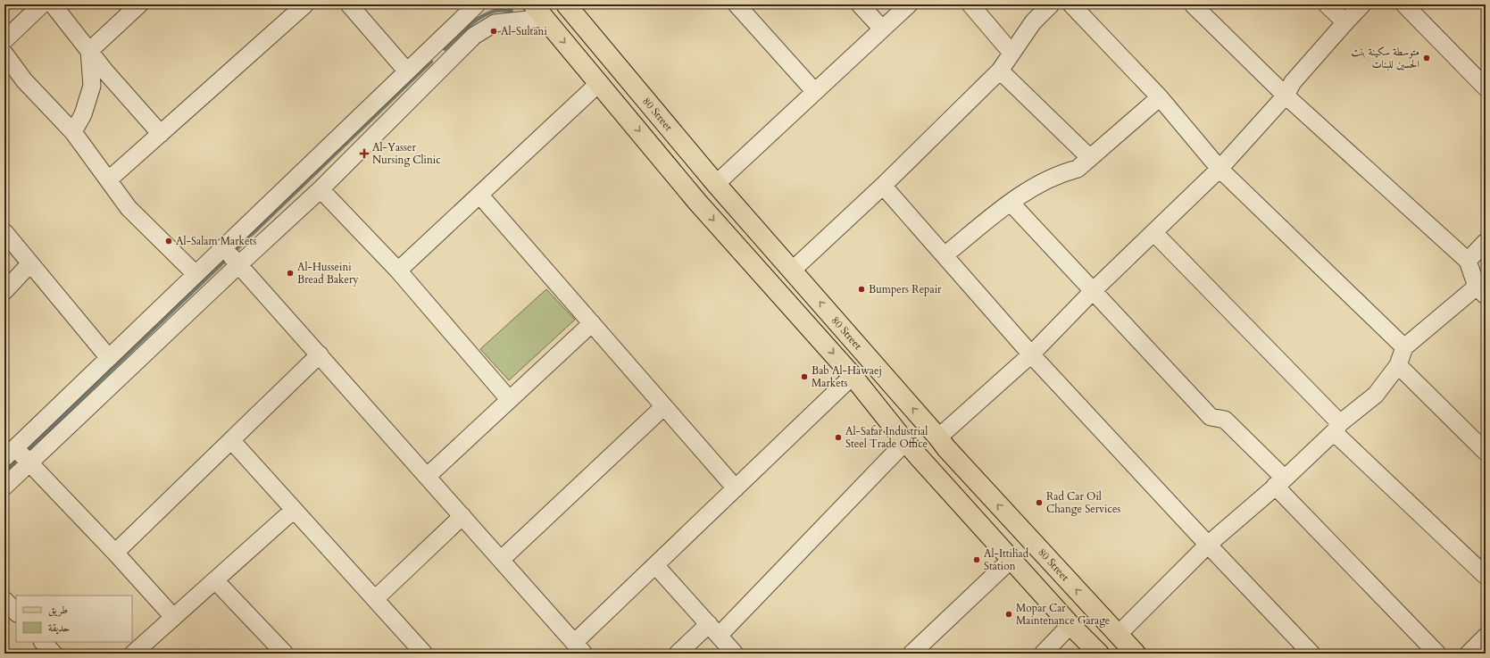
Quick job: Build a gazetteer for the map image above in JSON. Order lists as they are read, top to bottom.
{
  "streets": {
    "main road": ["80 Street"]
  },
  "places": {
    "other": [
      "Al-Sultani",
      "متوسطة سكينة بنت الحسين للبنات",
      "Al-Salam Markets",
      "Al-Husseini Bread Bakery",
      "Bumpers Repair",
      "Bab Al-Hawaej Markets",
      "Al-Safar Industrial Steel Trade Office",
      "Rad Car Oil Change Services",
      "Al-Ittihad Station",
      "Mopar Car Maintenance Garage"
    ],
    "health": ["Al-Yasser Nursing Clinic"]
  },
  "legend": ["طريق", "حديقة"]
}
